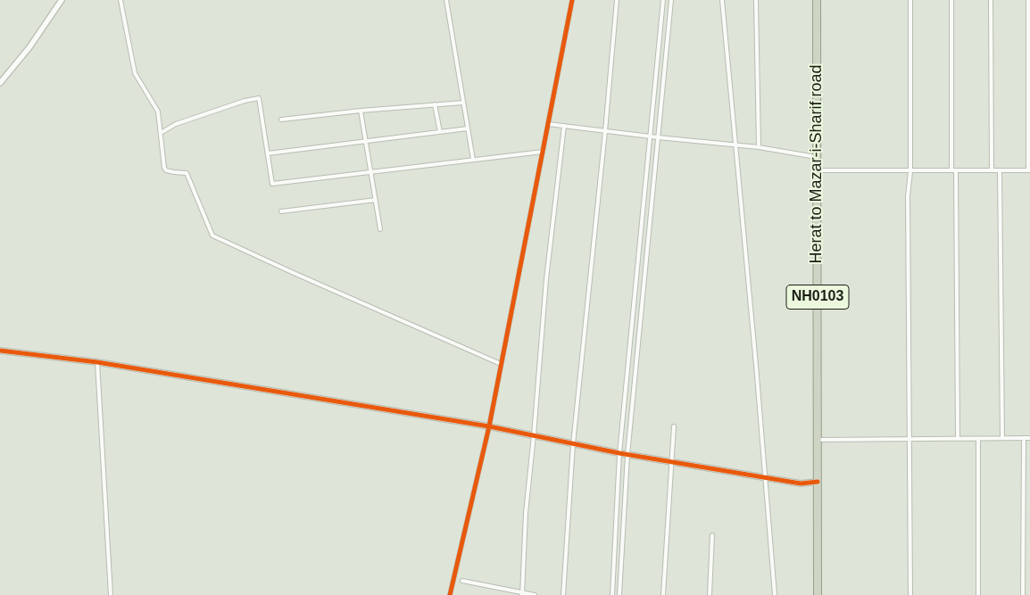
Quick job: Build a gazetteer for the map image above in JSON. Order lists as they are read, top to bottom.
{
  "streets": {
    "highway": ["Herat to Mazar-i-Sharif road", "NH0103"]
  }
}
